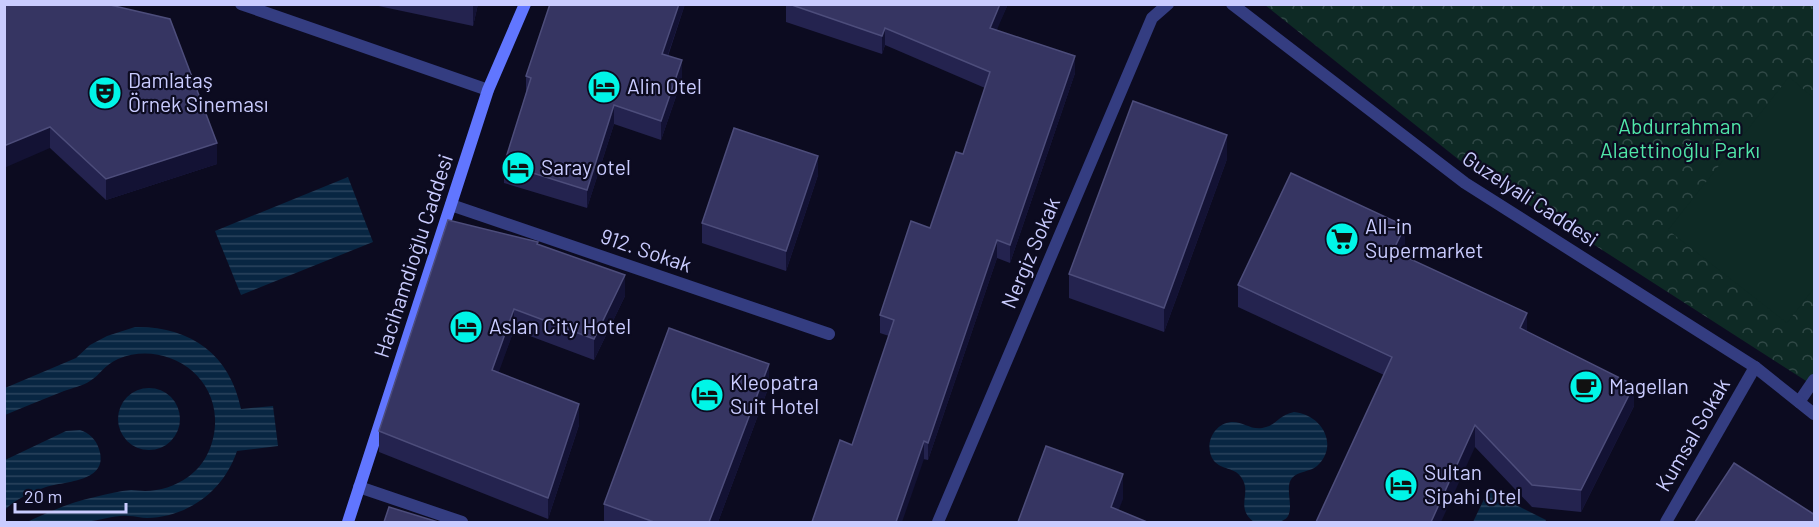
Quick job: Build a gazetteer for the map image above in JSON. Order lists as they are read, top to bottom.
{
  "streets": {
    "street": [
      "Guzelyali Caddesi",
      "912. Sokak",
      "Nergiz Sokak",
      "Hacihamdioğlu Caddesi",
      "Kumsal Sokak"
    ]
  },
  "crossings": [
    ["Guzelyali Caddesi", "Kumsal Sokak"],
    ["912. Sokak", "Hacihamdioğlu Caddesi"]
  ],
  "parks": ["Abdurrahman Alaettinoğlu Parkı"],
  "places": {
    "hotel": [
      "Alin Otel",
      "Saray otel",
      "Aslan City Hotel",
      "Kleopatra Suit Hotel",
      "Sultan Sipahi Otel"
    ],
    "theatre": ["Damlataş Örnek Sineması"],
    "supermarket": ["All-in Supermarket"],
    "cafe": ["Magellan"]
  },
  "scale_bar": "20 m"
}
